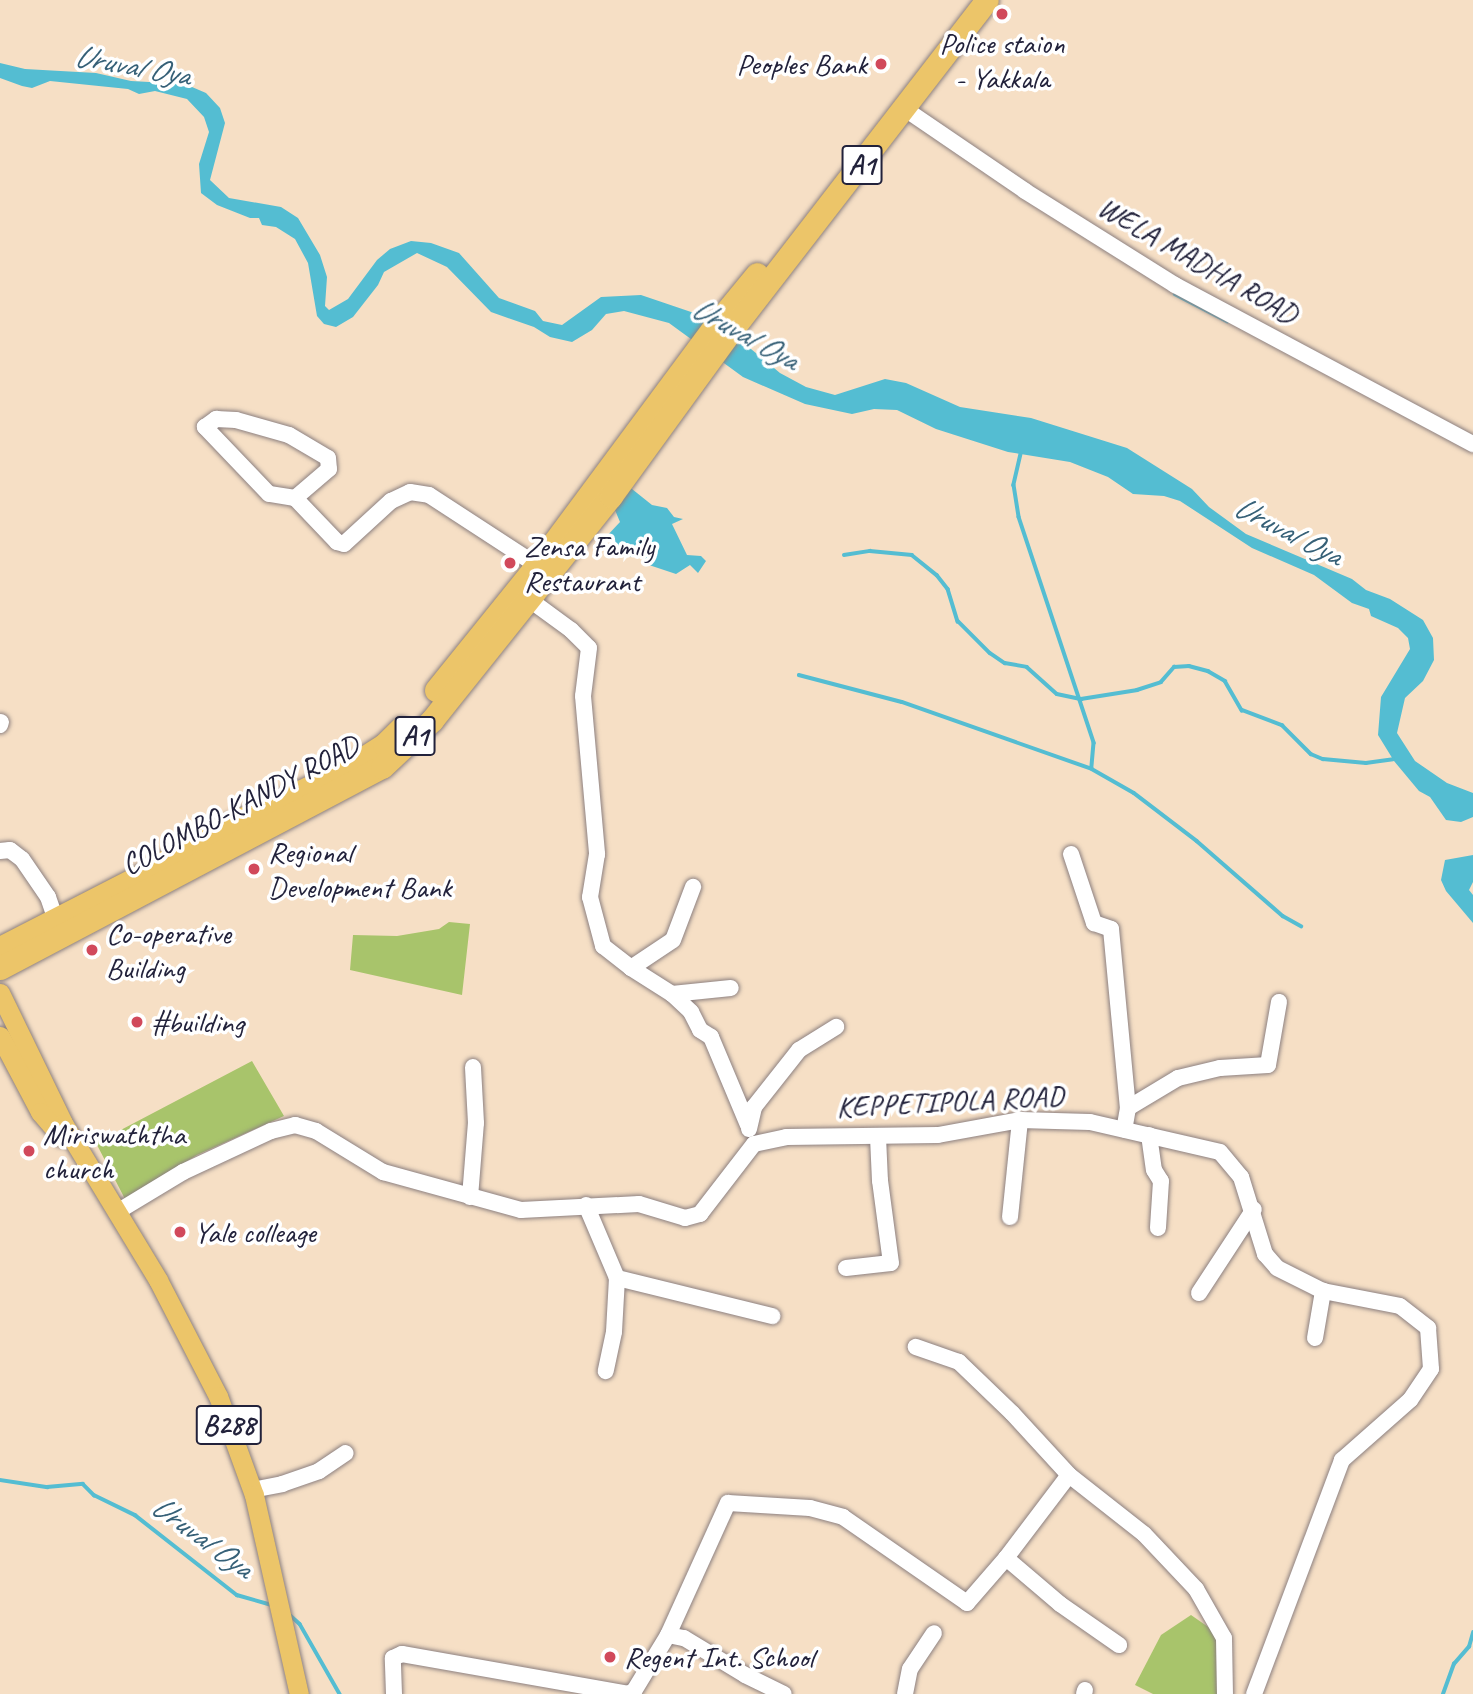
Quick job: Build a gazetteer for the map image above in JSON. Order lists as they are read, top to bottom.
{
  "streets": {
    "highway": ["A1", "COLOMBO-KANDY ROAD"],
    "main road": ["B288"],
    "street": ["WELA MADHA ROAD", "KEPPETIPOLA ROAD"]
  },
  "crossings": [
    ["A1", "WELA MADHA ROAD"],
    ["A1", "COLOMBO-KANDY ROAD"]
  ],
  "water": ["Uruval Oya"],
  "places": [
    "Police staion - Yakkala",
    "Peoples Bank",
    "Zensa Family Restaurant",
    "Regional Development Bank",
    "Co-operative Building",
    "#building",
    "Miriswaththa church",
    "Yale colleage",
    "Regent Int. School"
  ]
}
